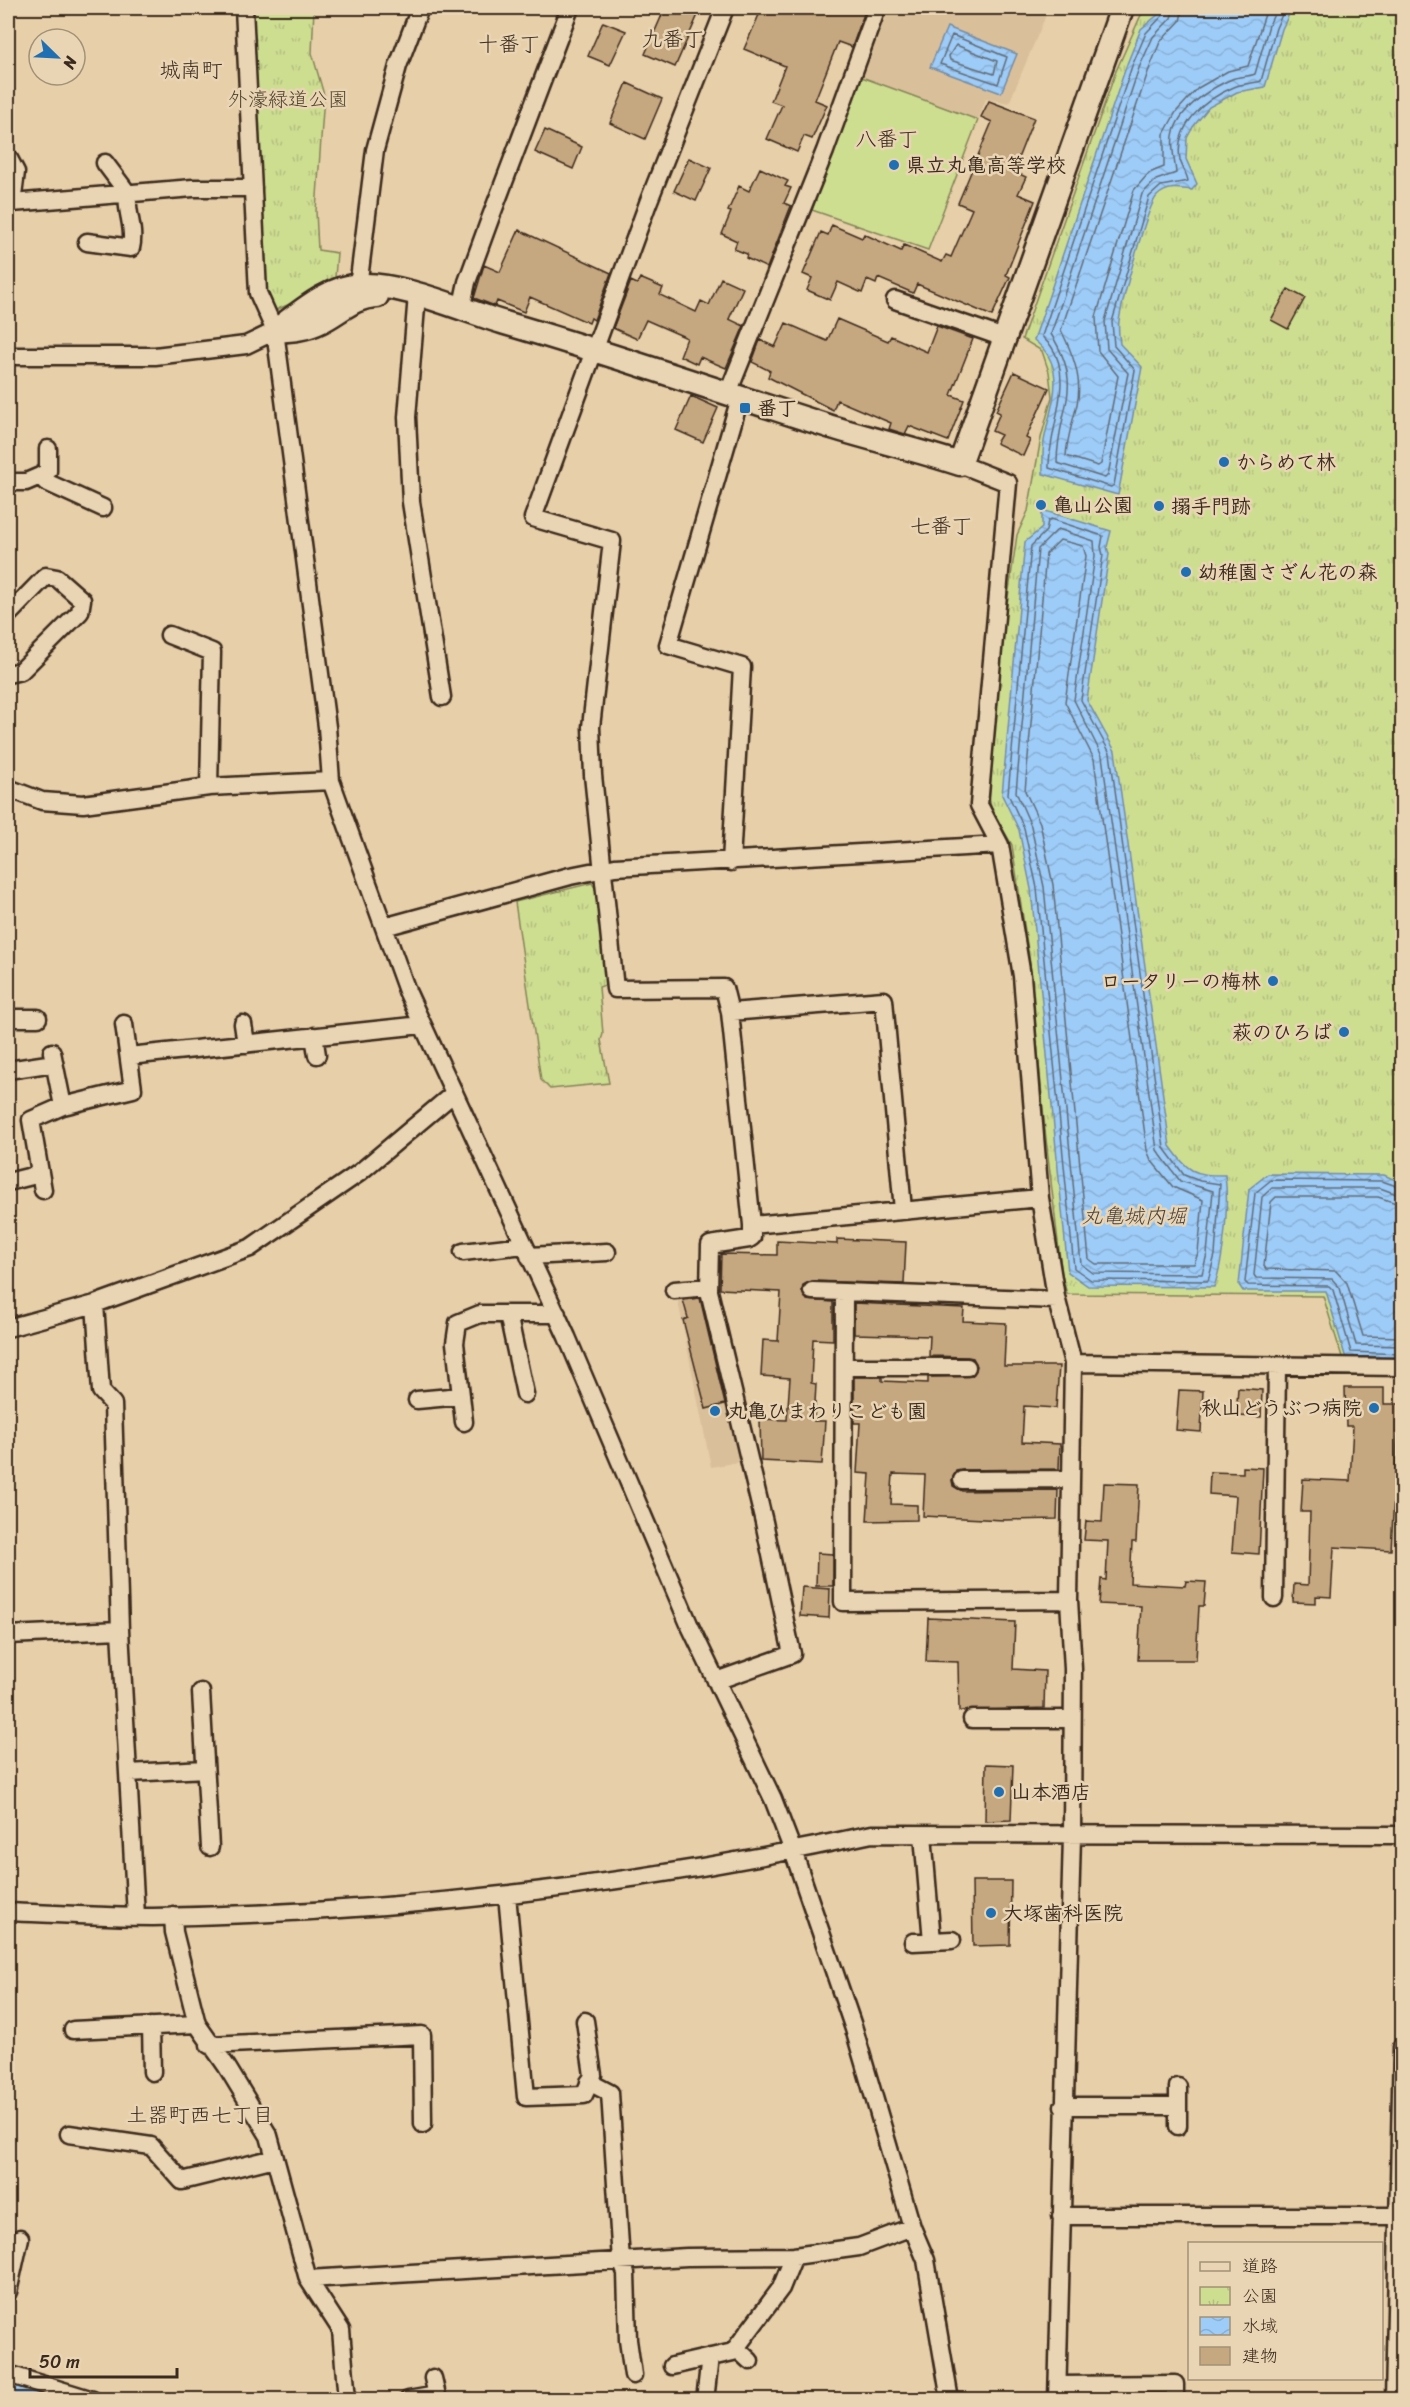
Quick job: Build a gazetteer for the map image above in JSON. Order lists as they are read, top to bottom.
{
  "districts": [
    "九番丁",
    "十番丁",
    "城南町",
    "八番丁",
    "七番丁",
    "土器町西七丁目"
  ],
  "water": ["丸亀城内堀"],
  "parks": ["外濠緑道公園"],
  "places": {
    "other": [
      "県立丸亀高等学校",
      "からめて林",
      "亀山公園",
      "搦手門跡",
      "幼稚園さざん花の森",
      "ロータリーの梅林",
      "萩のひろば",
      "秋山どうぶつ病院",
      "丸亀ひまわりこども園",
      "山本酒店",
      "大塚歯科医院"
    ],
    "transit": ["番丁"]
  },
  "legend": [
    "道路",
    "公園",
    "水域",
    "建物"
  ],
  "scale_bar": "50 m",
  "north": "bottom right"
}
